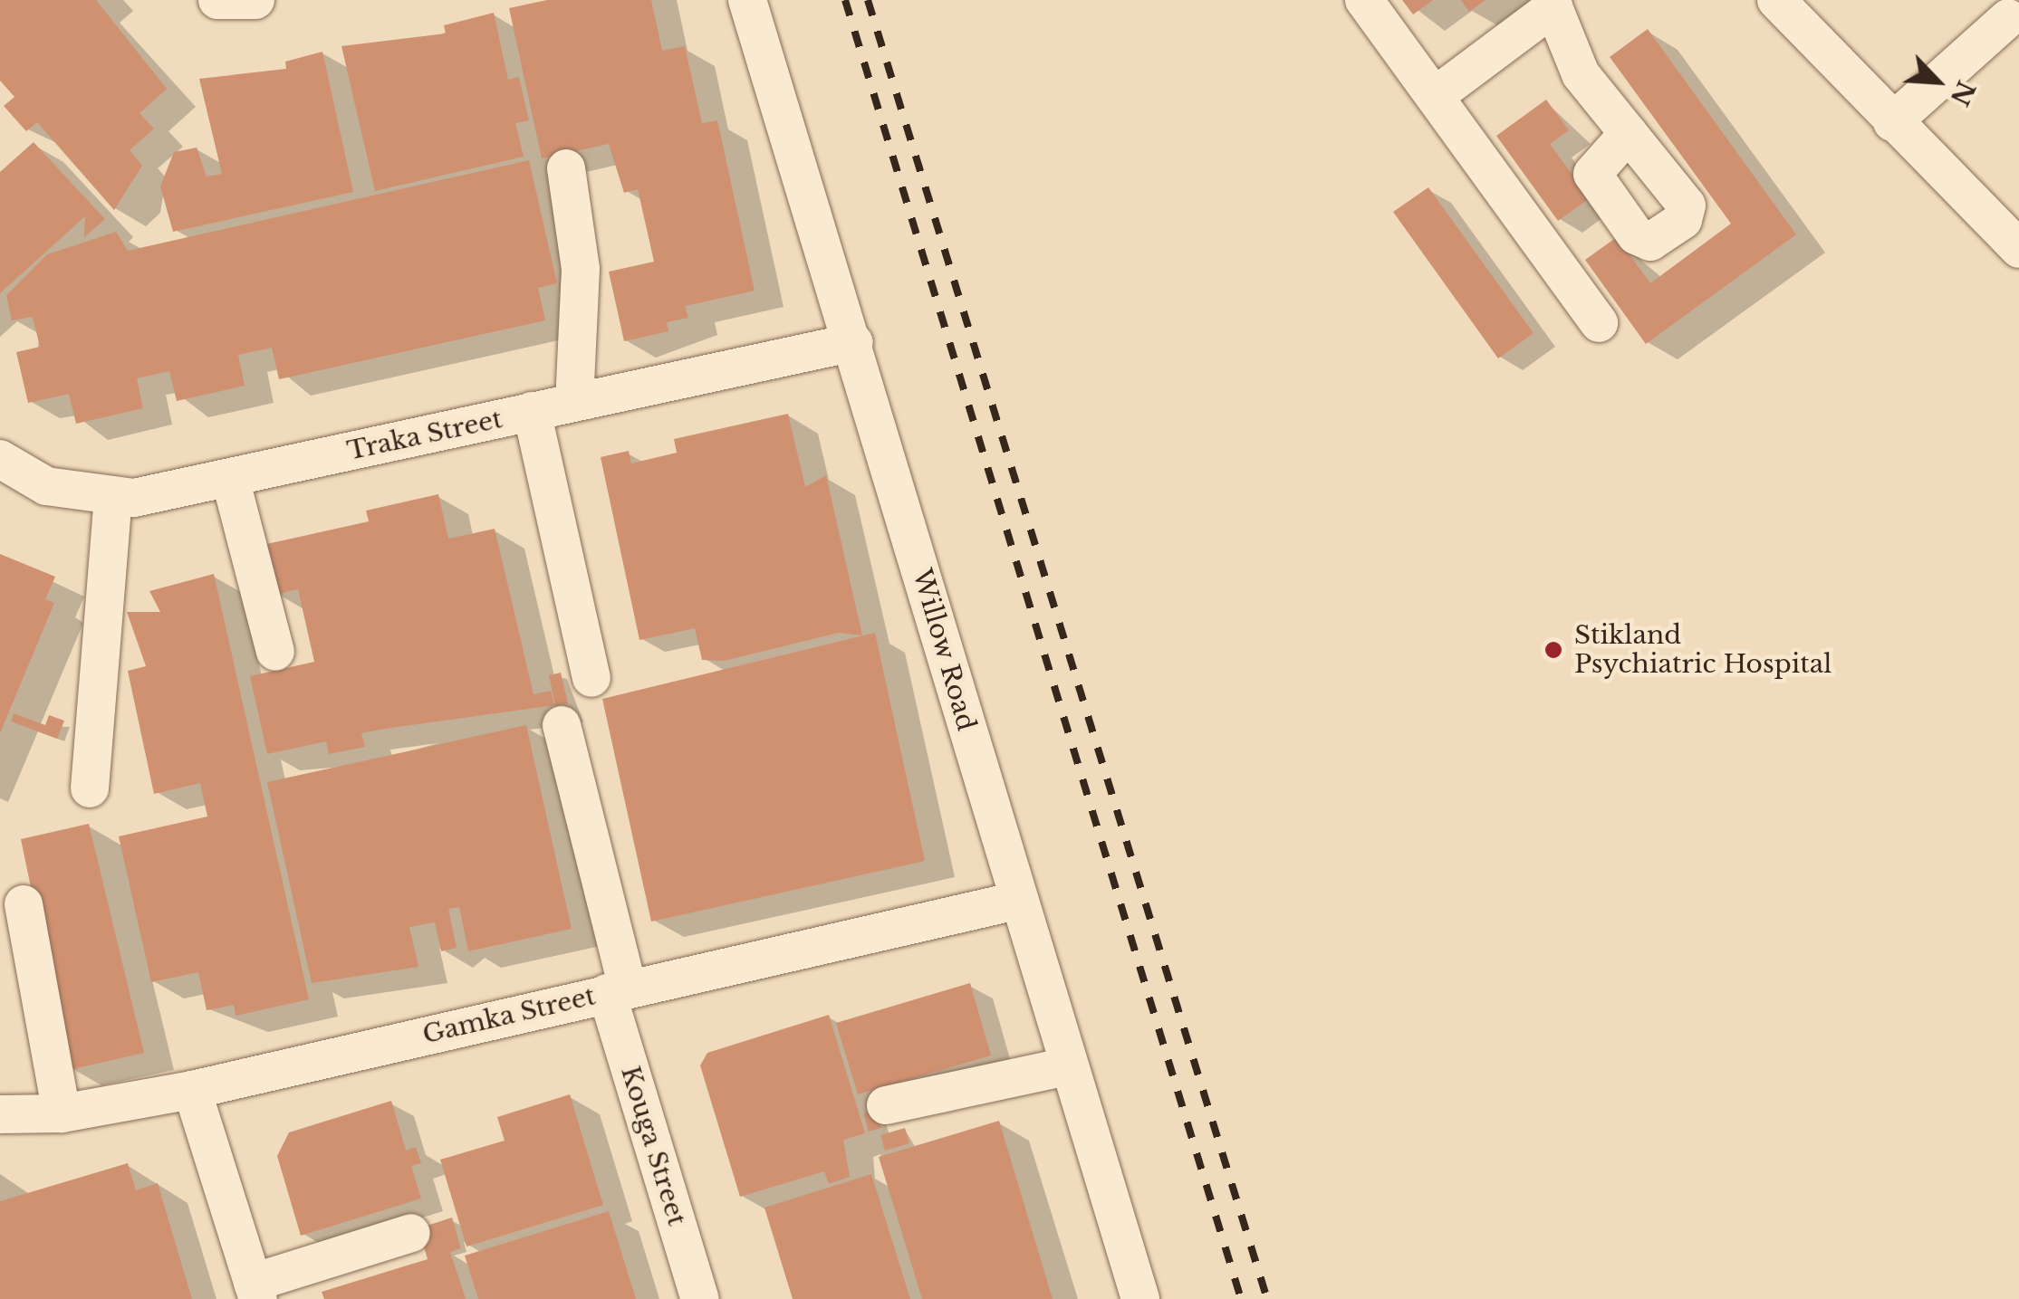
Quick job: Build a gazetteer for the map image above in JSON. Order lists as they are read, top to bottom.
{
  "streets": {
    "street": [
      "Traka Street",
      "Willow Road",
      "Gamka Street",
      "Kouga Street"
    ]
  },
  "crossings": [
    ["Traka Street", "Willow Road"],
    ["Willow Road", "Gamka Street"],
    ["Gamka Street", "Kouga Street"]
  ],
  "places": ["Stikland Psychiatric Hospital"],
  "north": "bottom right"
}
